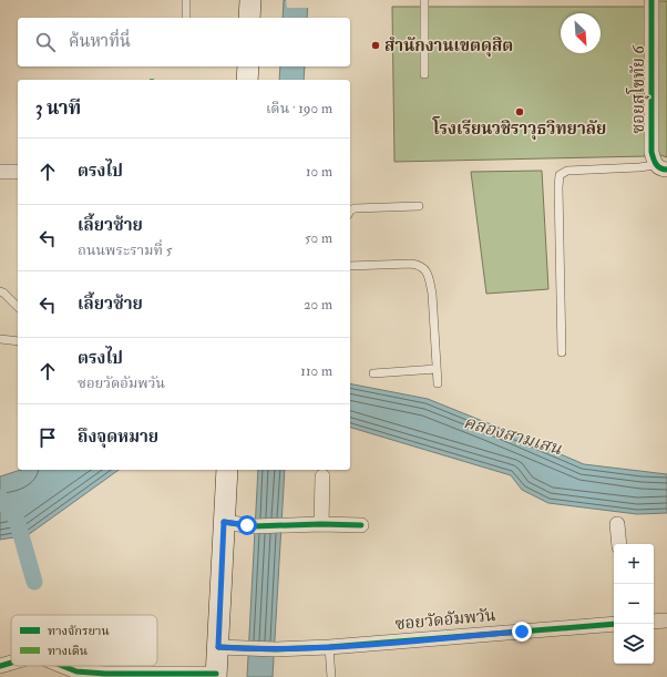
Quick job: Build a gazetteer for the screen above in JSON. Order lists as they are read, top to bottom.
{
  "streets": {
    "street": ["ซอยสุโขทัย 6", "ซอยวัดอัมพวัน"]
  },
  "water": ["คลองสามเสน"],
  "places": ["สำนักงานเขตดุสิต", "โรงเรียนวชิราวุธวิทยาลัย"],
  "legend": ["ทางจักรยาน", "ทางเดิน"],
  "north": "bottom right",
  "page": {
    "search": "ค้นหาที่นี่",
    "heading": ["3 นาที", "เดิน · 190 m"],
    "list": [
      ["ตรงไป", "10 m"],
      ["เลี้ยวซ้าย", "ถนนพระรามที่ 5", "50 m"],
      ["เลี้ยวซ้าย", "20 m"],
      ["ตรงไป", "ซอยวัดอัมพวัน", "110 m"],
      "ถึงจุดหมาย"
    ],
    "map_buttons": ["+", "−"]
  }
}
